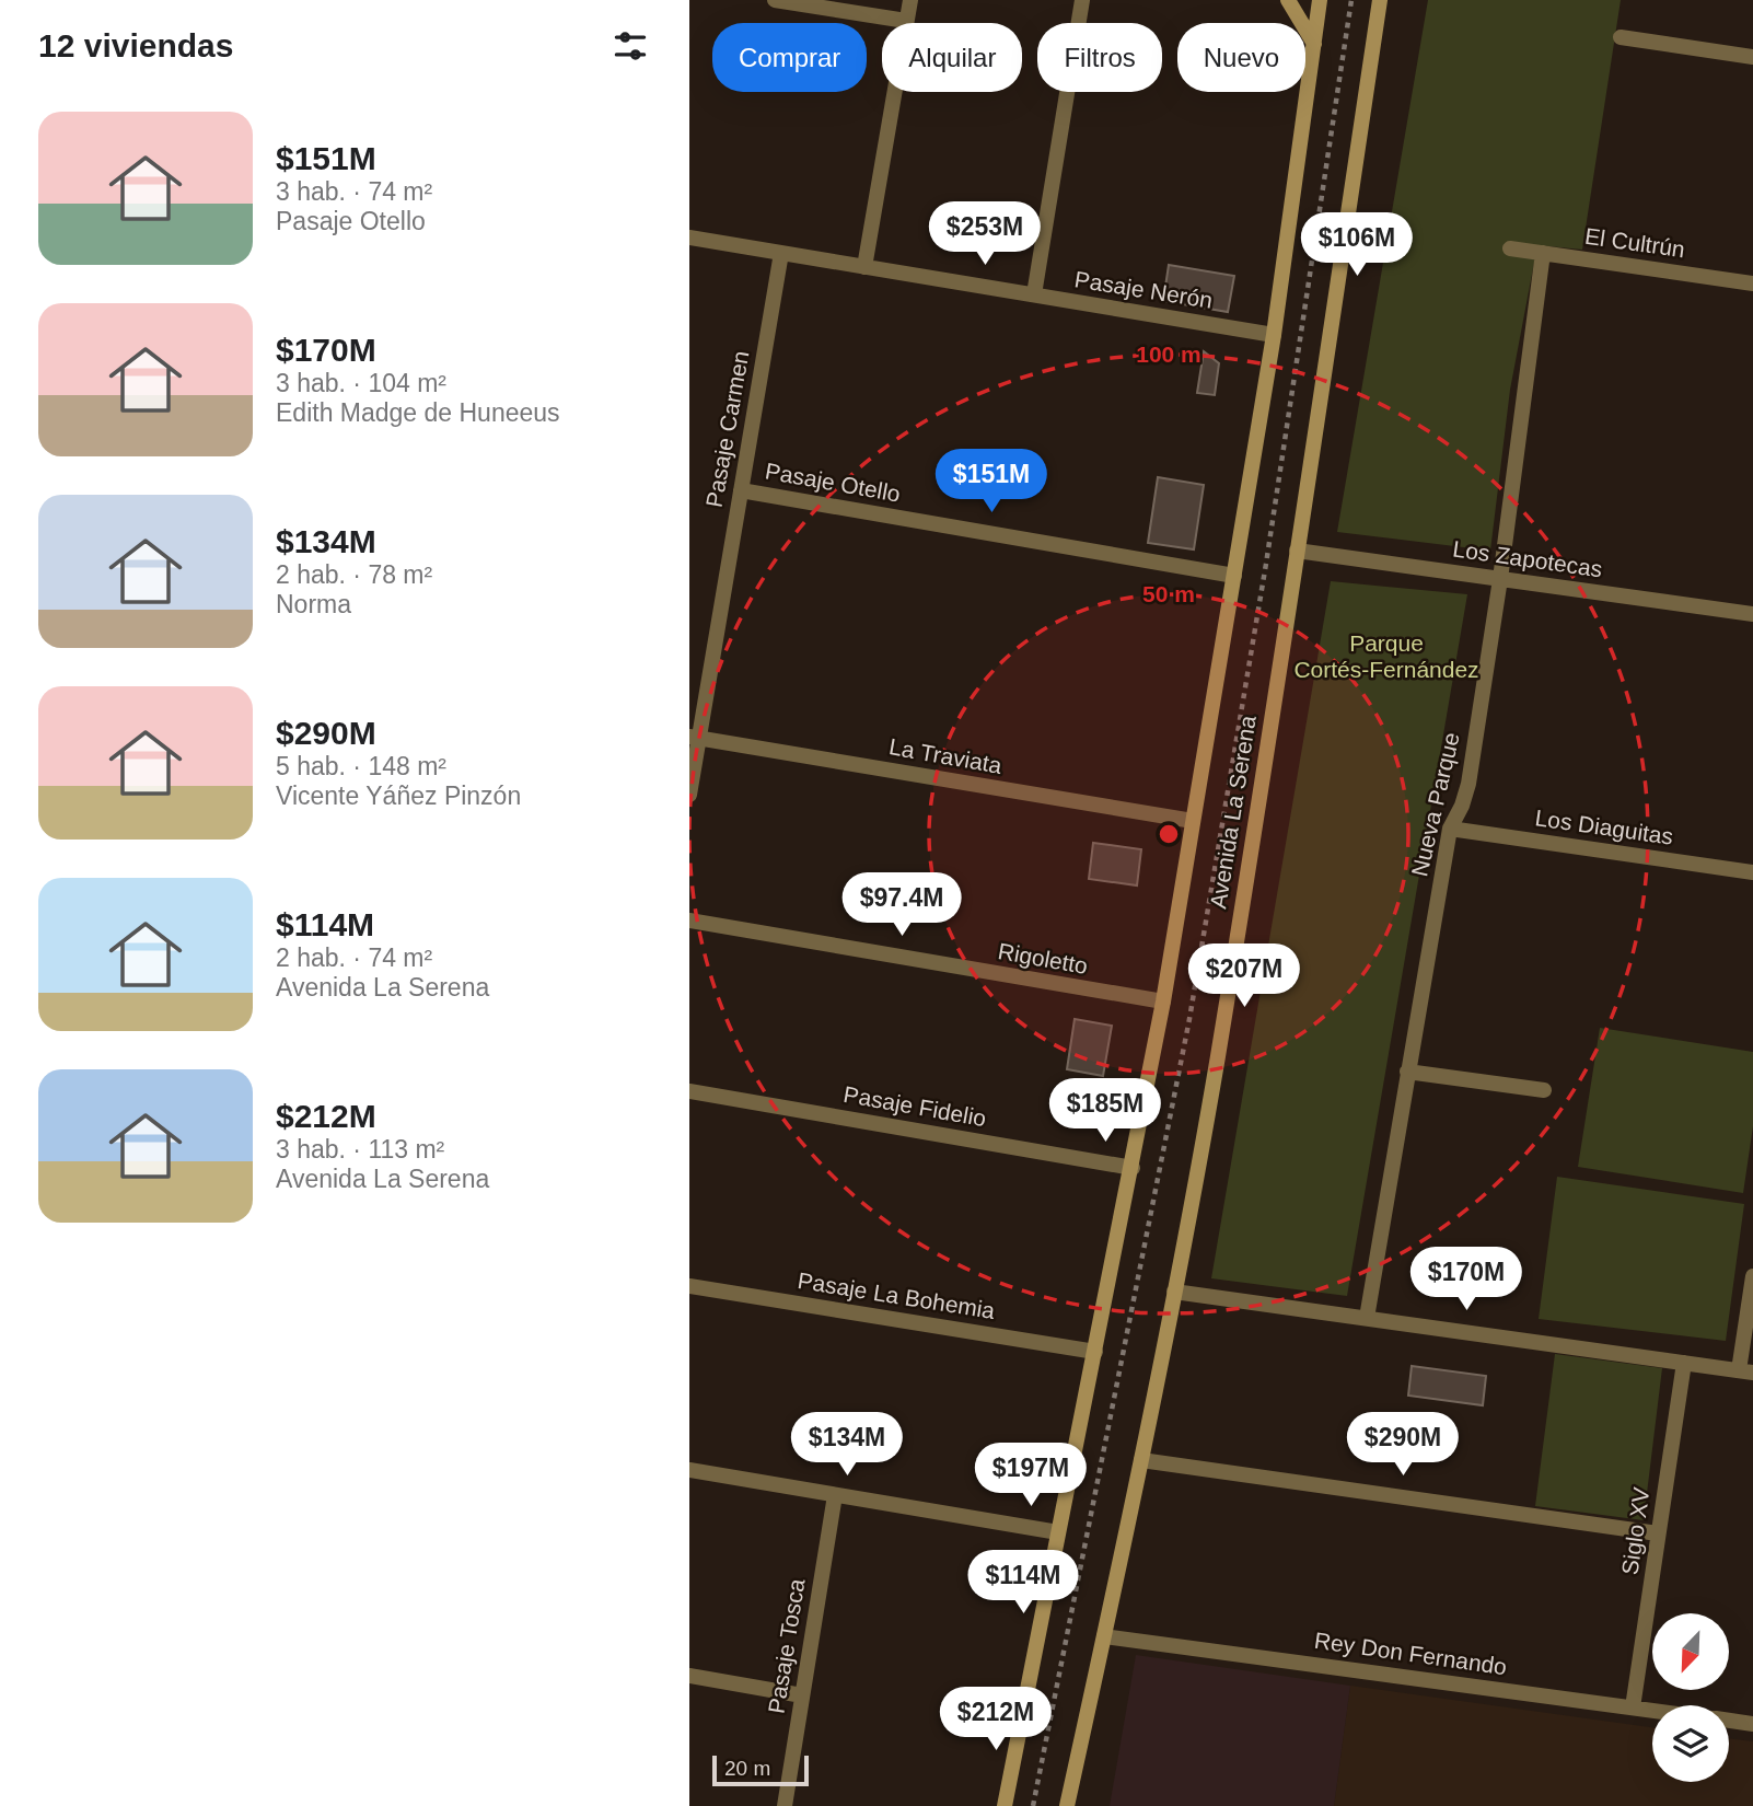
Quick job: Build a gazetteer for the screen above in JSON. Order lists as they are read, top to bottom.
{
  "streets": {
    "main road": ["Avenida La Serena"],
    "street": [
      "El Cultrún",
      "Pasaje Nerón",
      "Pasaje Carmen",
      "Pasaje Otello",
      "Los Zapotecas",
      "La Traviata",
      "Nueva Parque",
      "Los Diaguitas",
      "Rigoletto",
      "Pasaje Fidelio",
      "Pasaje La Bohemia",
      "Siglo XV",
      "Pasaje Tosca",
      "Rey Don Fernando"
    ]
  },
  "crossings": [
    ["El Cultrún", "Nueva Parque"],
    ["Pasaje Nerón", "Pasaje Carmen"],
    ["Pasaje Nerón", "Avenida La Serena"],
    ["Pasaje Carmen", "Pasaje Otello"],
    ["Pasaje Carmen", "La Traviata"],
    ["Pasaje Otello", "Avenida La Serena"],
    ["Los Zapotecas", "Nueva Parque"],
    ["Los Zapotecas", "Avenida La Serena"],
    ["La Traviata", "Avenida La Serena"],
    ["Nueva Parque", "Los Diaguitas"],
    ["Avenida La Serena", "Rigoletto"],
    ["Avenida La Serena", "Pasaje Fidelio"],
    ["Avenida La Serena", "Pasaje La Bohemia"],
    ["Avenida La Serena", "Rey Don Fernando"],
    ["Siglo XV", "Rey Don Fernando"]
  ],
  "parks": ["Parque Cortés-Fernández"],
  "scale_bar": "20 m",
  "north": "bottom left",
  "page": {
    "heading": "12 viviendas",
    "chip": [
      "Comprar",
      "Alquilar",
      "Filtros",
      "Nuevo"
    ],
    "list": [
      {
        "name": "$151M",
        "note": "3 hab. · 74 m² · Pasaje Otello"
      },
      {
        "name": "$170M",
        "note": "3 hab. · 104 m² · Edith Madge de Huneeus"
      },
      {
        "name": "$134M",
        "note": "2 hab. · 78 m² · Norma"
      },
      {
        "name": "$290M",
        "note": "5 hab. · 148 m² · Vicente Yáñez Pinzón"
      },
      {
        "name": "$114M",
        "note": "2 hab. · 74 m² · Avenida La Serena"
      },
      {
        "name": "$212M",
        "note": "3 hab. · 113 m² · Avenida La Serena"
      }
    ],
    "price": [
      "$253M",
      "$106M",
      "$151M",
      "$97.4M",
      "$207M",
      "$185M",
      "$170M",
      "$134M",
      "$290M",
      "$197M",
      "$114M",
      "$212M"
    ],
    "scale": "20 m"
  },
  "rings": ["100 m", "50 m"]
}
